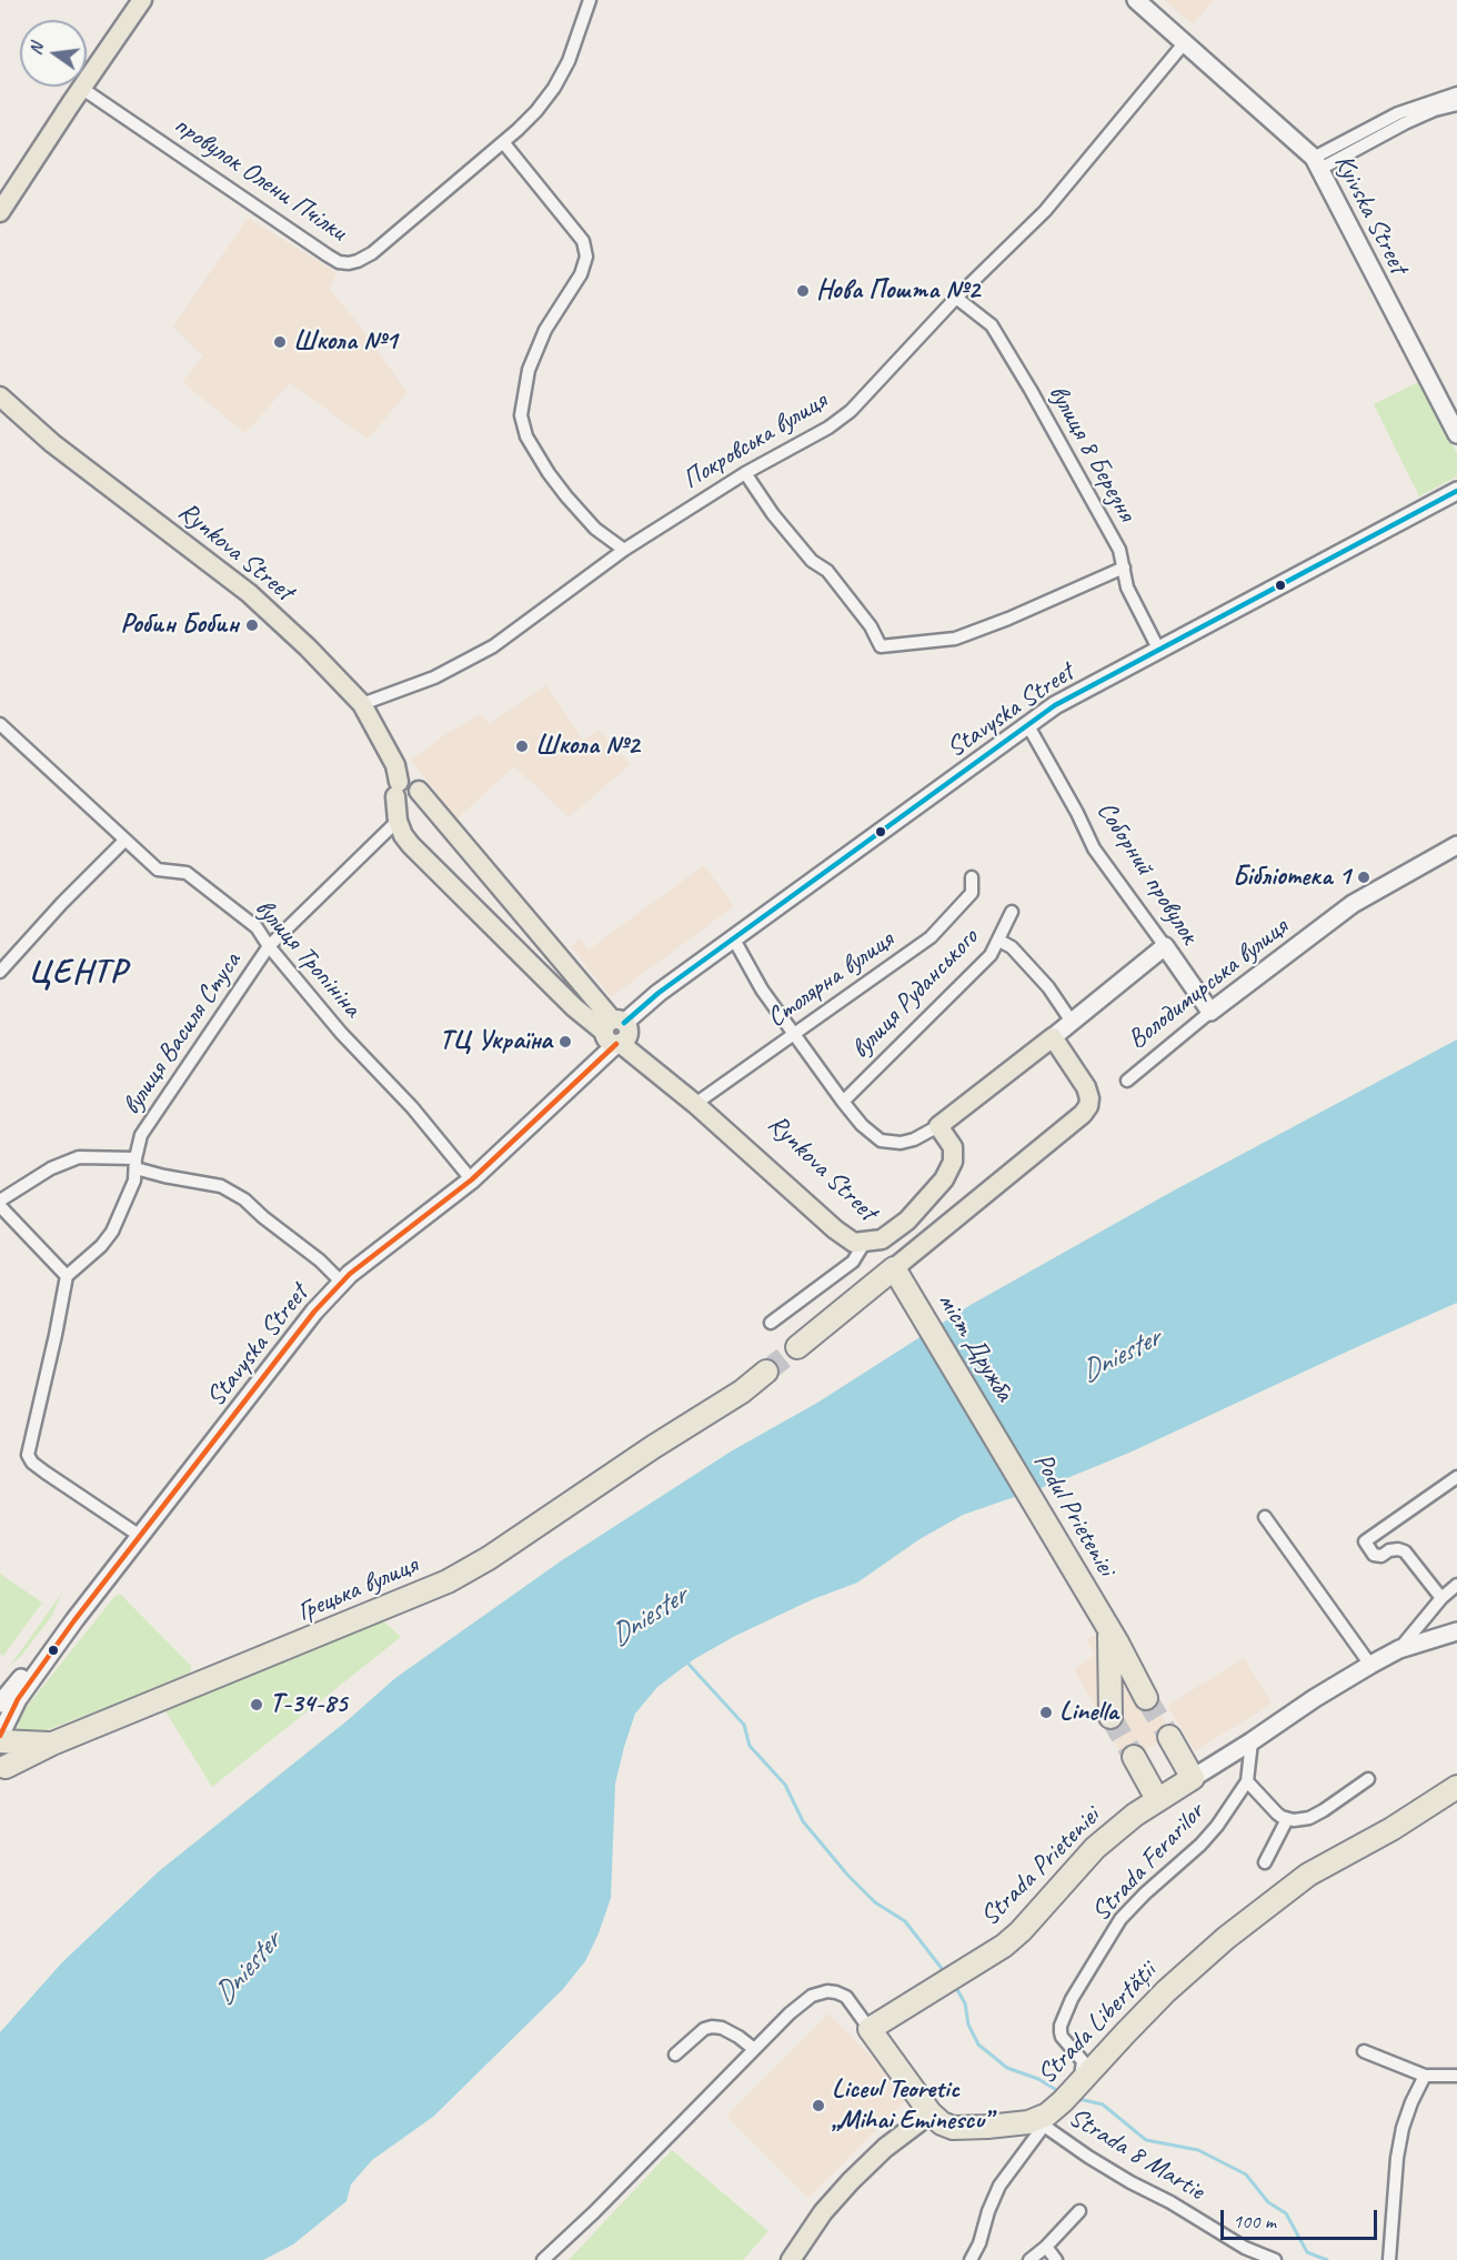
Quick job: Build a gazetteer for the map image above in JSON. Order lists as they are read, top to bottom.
{
  "streets": {
    "highway": [
      "міст Дружба",
      "Podul Prieteniei",
      "Грецька вулиця",
      "Strada Prieteniei",
      "Strada Libertății"
    ],
    "main road": [
      "Kyivska Street",
      "Rynkova Street",
      "Stavyska Street",
      "Соборний провулок",
      "Володимирська вулиця"
    ],
    "street": [
      "провулок Олени Пчілки",
      "Покровська вулиця",
      "вулиця 8 Березня",
      "вулиця Тропініна",
      "Столярна вулиця",
      "вулиця Руданського",
      "вулиця Василя Стуса",
      "Strada Ferarilor",
      "Strada 8 Martie"
    ]
  },
  "crossings": [
    ["Kyivska Street", "Покровська вулиця"],
    ["Покровська вулиця", "вулиця 8 Березня"],
    ["Покровська вулиця", "Rynkova Street"],
    ["вулиця 8 Березня", "Stavyska Street"],
    ["Rynkova Street", "Stavyska Street"],
    ["Rynkova Street", "Столярна вулиця"],
    ["Rynkova Street", "вулиця Василя Стуса"],
    ["Stavyska Street", "Соборний провулок"],
    ["Stavyska Street", "вулиця Тропініна"],
    ["Stavyska Street", "Грецька вулиця"],
    ["Соборний провулок", "Володимирська вулиця"],
    ["вулиця Тропініна", "вулиця Василя Стуса"],
    ["міст Дружба", "Podul Prieteniei"],
    ["Strada Ferarilor", "Strada Prieteniei"],
    ["Strada Ferarilor", "Strada Libertății"],
    ["Strada Libertății", "Strada 8 Martie"]
  ],
  "districts": ["ЦЕНТР"],
  "water": ["Dniester"],
  "places": [
    "Нова Пошта №2",
    "Школа №1",
    "Робин Бобин",
    "Школа №2",
    "Бібліотека 1",
    "ТЦ Україна",
    "Т-34-85",
    "Linella",
    "Liceul Teoretic „Mihai Eminescu”"
  ],
  "scale_bar": "100 m",
  "north": "left"
}
